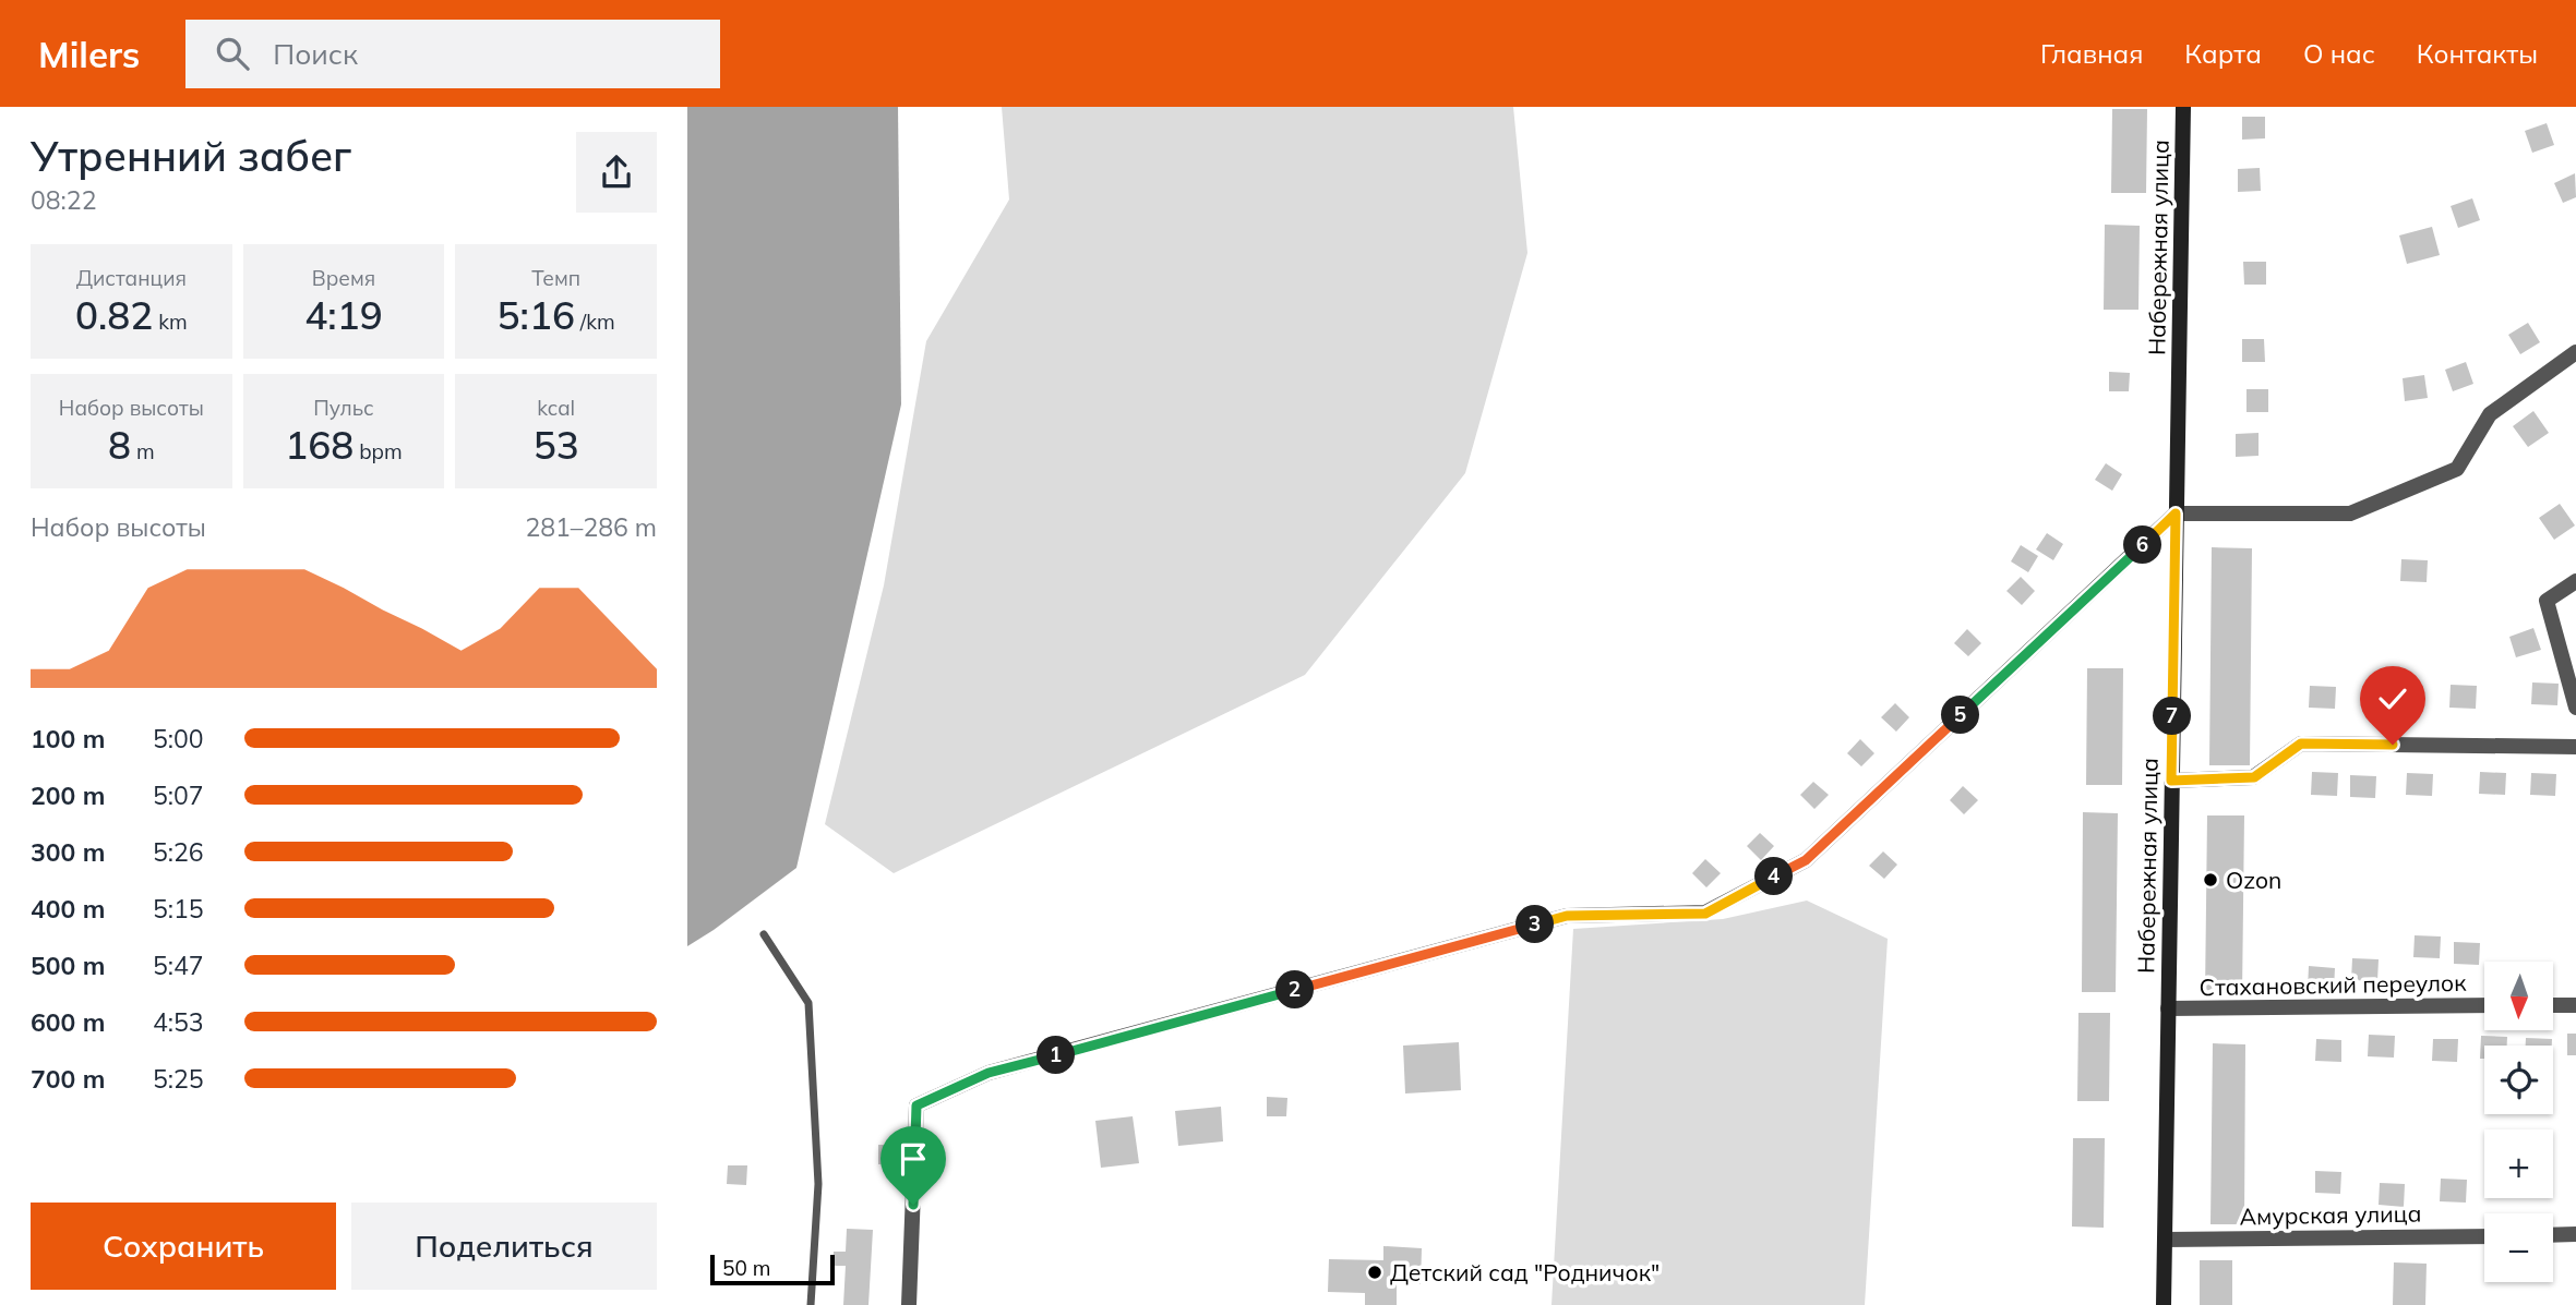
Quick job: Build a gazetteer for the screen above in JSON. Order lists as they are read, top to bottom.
{
  "streets": {
    "street": ["Набережная улица", "Стахановский переулок", "Амурская улица"]
  },
  "crossings": [
    ["Набережная улица", "Стахановский переулок"],
    ["Набережная улица", "Амурская улица"]
  ],
  "places": ["Ozon", "Детский сад \"Родничок\""],
  "scale_bar": "50 m",
  "north": "bottom",
  "page": {
    "header": "Milers",
    "search": "Поиск",
    "nav": [
      "Главная",
      "Карта",
      "О нас",
      "Контакты"
    ],
    "heading": ["Утренний забег", "08:22"],
    "stats": [
      ["Дистанция", "0.82 km"],
      ["Время", "4:19"],
      ["Темп", "5:16 /km"],
      ["Набор высоты", "8 m"],
      ["Пульс", "168 bpm"],
      ["kcal", "53"]
    ],
    "chart": ["Набор высоты", "281–286 m"],
    "pins": [
      "6",
      "5",
      "7",
      "4",
      "3",
      "2",
      "1"
    ],
    "list": [
      {
        "name": "100 m",
        "note": "5:00"
      },
      {
        "name": "200 m",
        "note": "5:07"
      },
      {
        "name": "300 m",
        "note": "5:26"
      },
      {
        "name": "400 m",
        "note": "5:15"
      },
      {
        "name": "500 m",
        "note": "5:47"
      },
      {
        "name": "600 m",
        "note": "4:53"
      },
      {
        "name": "700 m",
        "note": "5:25"
      }
    ],
    "map_buttons": ["+", "−"],
    "buttons": ["Сохранить", "Поделиться"],
    "scale": "50 m"
  }
}
